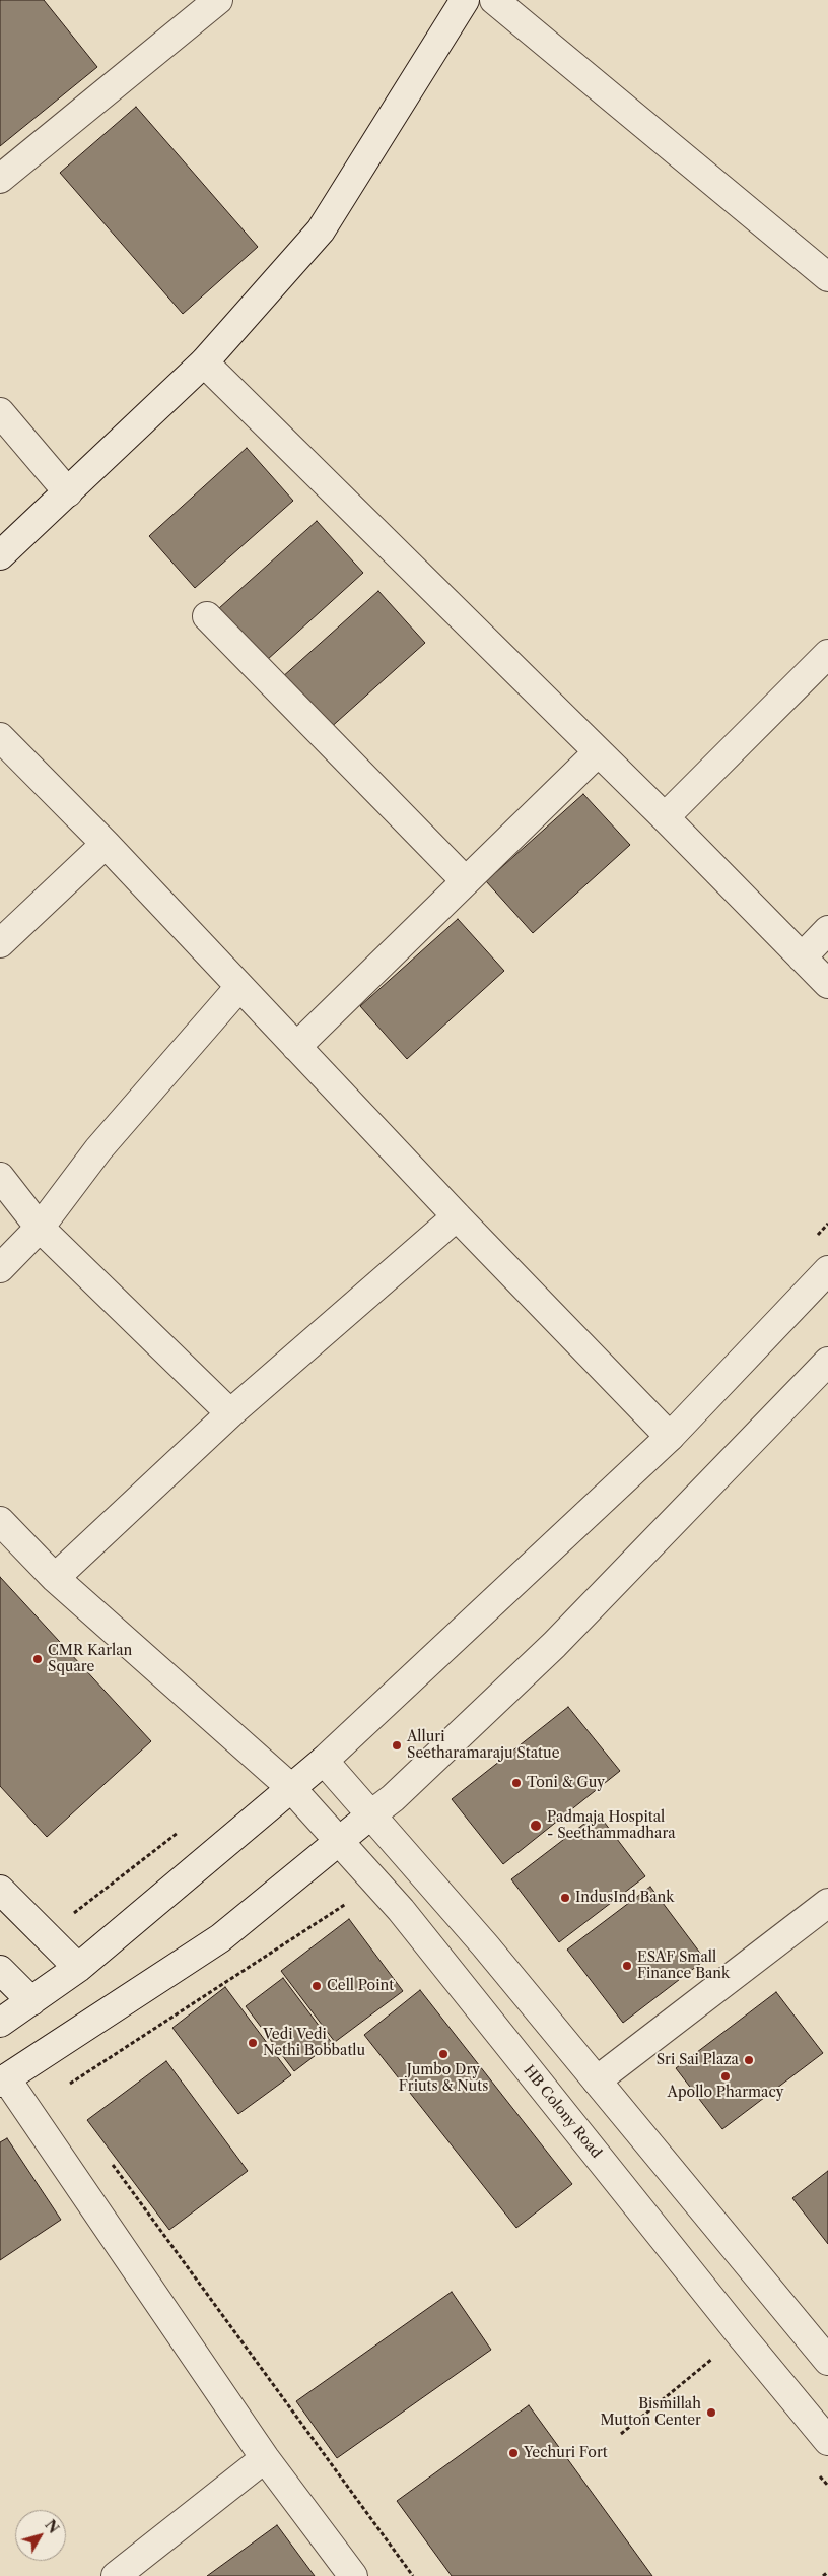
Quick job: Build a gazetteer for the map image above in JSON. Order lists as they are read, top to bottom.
{
  "streets": {
    "street": ["HB Colony Road"]
  },
  "places": [
    "CMR Karlan Square",
    "Alluri Seetharamaraju Statue",
    "Toni & Guy",
    "Padmaja Hospital - Seethammadhara",
    "IndusInd Bank",
    "ESAF Small Finance Bank",
    "Cell Point",
    "Vedi Vedi Nethi Bobbatlu",
    "Jumbo Dry Friuts & Nuts",
    "Sri Sai Plaza",
    "Apollo Pharmacy",
    "Bismillah Mutton Center",
    "Yechuri Fort"
  ],
  "north": "top right"
}
